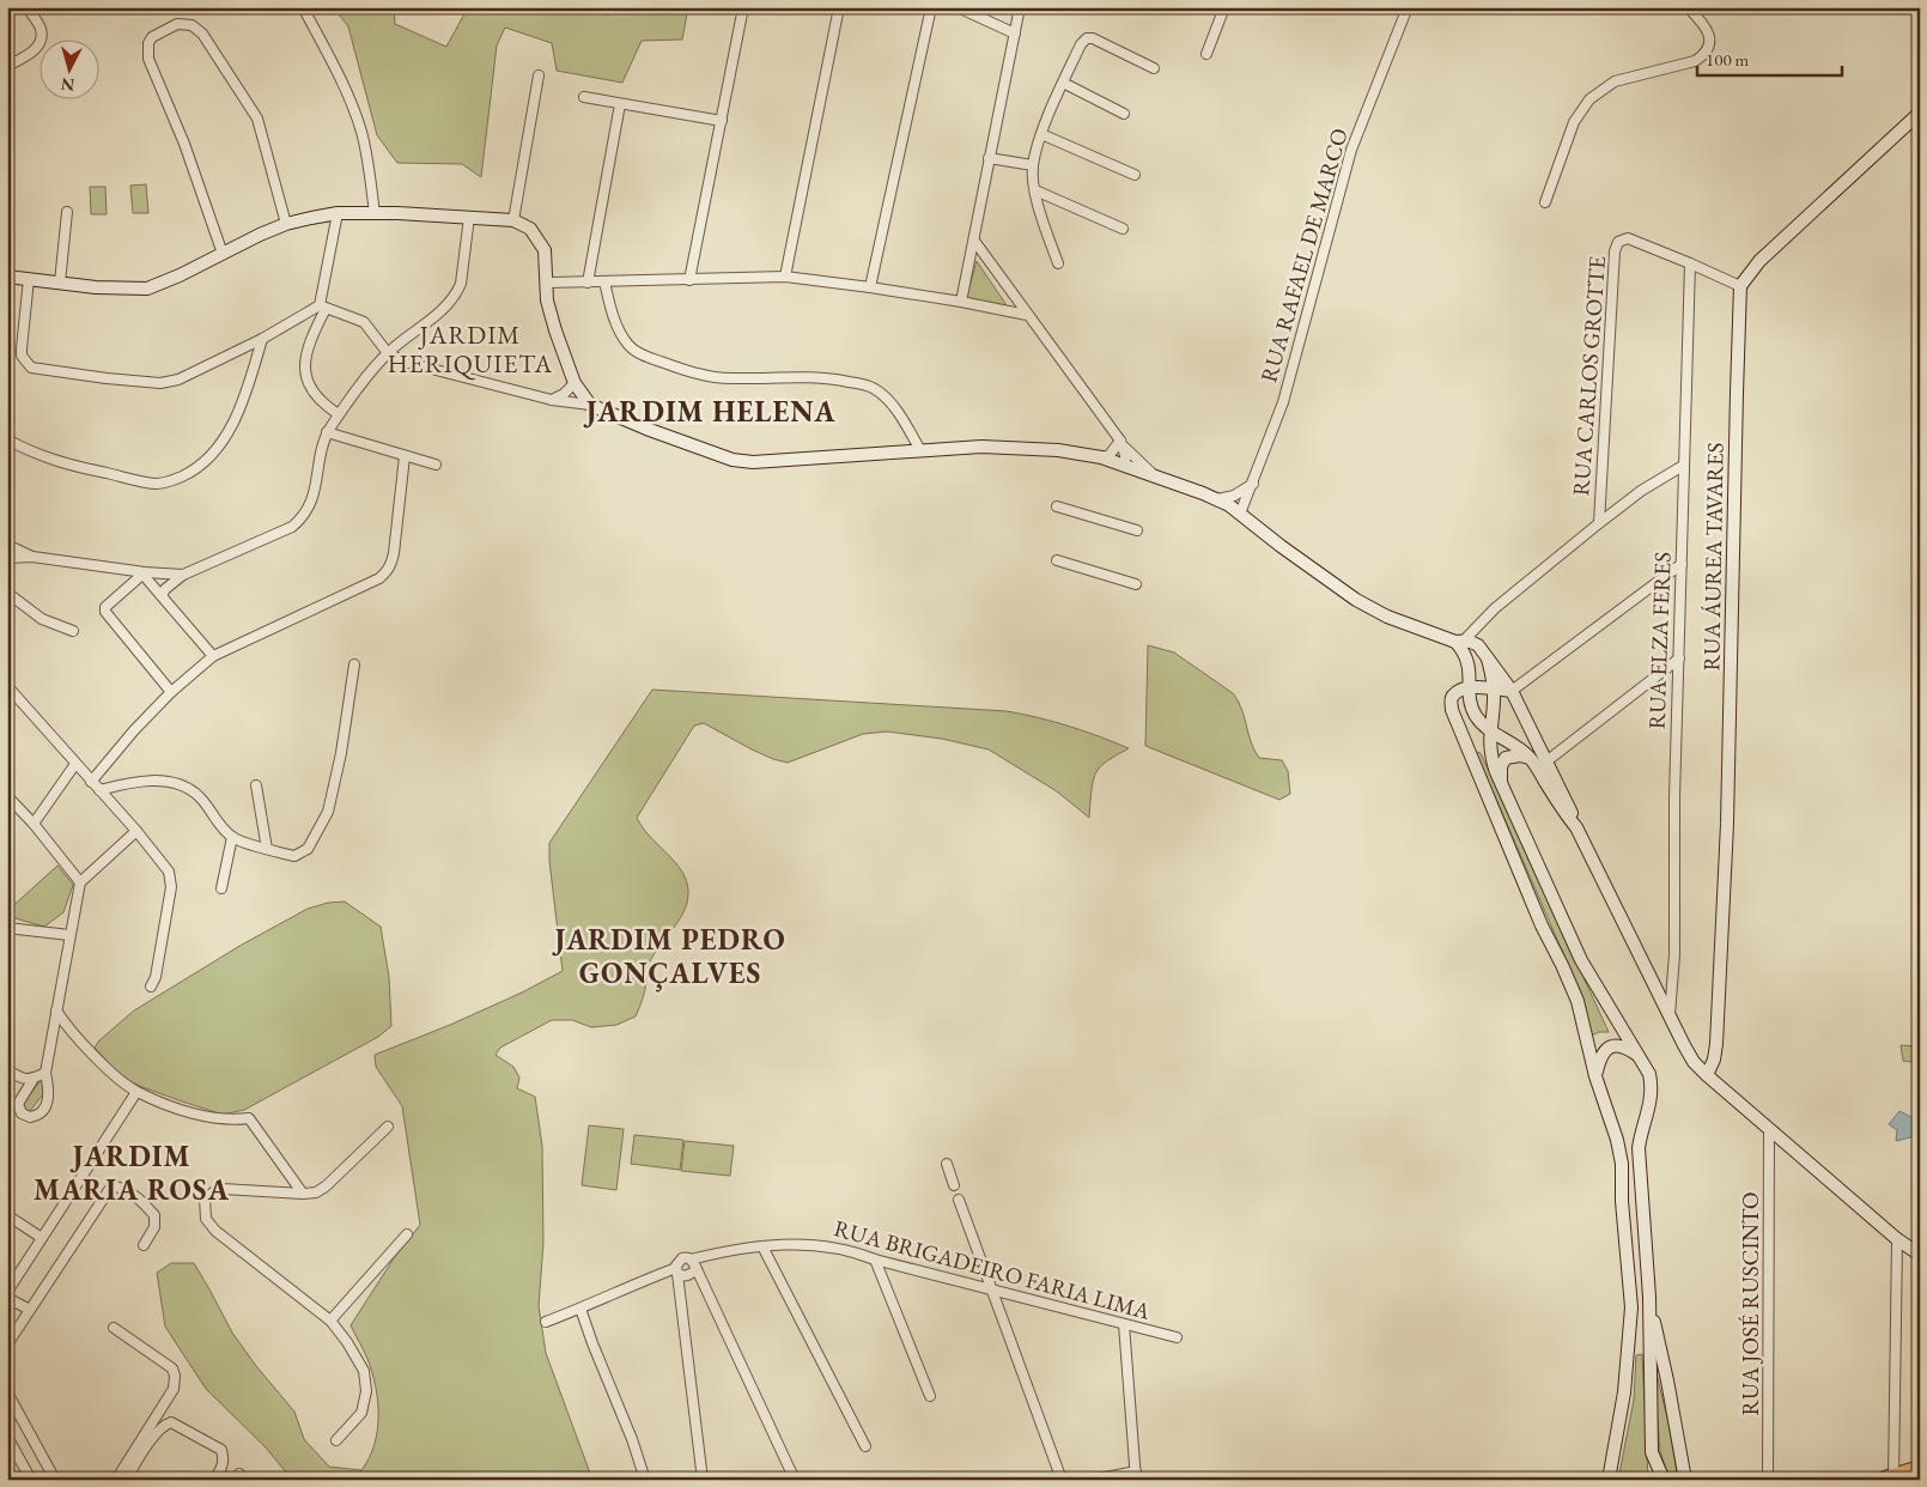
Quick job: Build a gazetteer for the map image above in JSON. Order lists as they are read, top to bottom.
{
  "streets": {
    "main road": ["RUA ÁUREA TAVARES"],
    "street": [
      "RUA RAFAEL DE MARCO",
      "RUA CARLOS GROTTE",
      "RUA ELZA FERES",
      "RUA BRIGADEIRO FARIA LIMA",
      "RUA JOSÉ RUSCINTO"
    ]
  },
  "crossings": [
    ["RUA CARLOS GROTTE", "RUA ELZA FERES"]
  ],
  "districts": [
    "JARDIM HERIQUIETA",
    "JARDIM HELENA",
    "JARDIM PEDRO GONÇALVES",
    "JARDIM MARIA ROSA"
  ],
  "scale_bar": "100 m",
  "north": "bottom"
}
